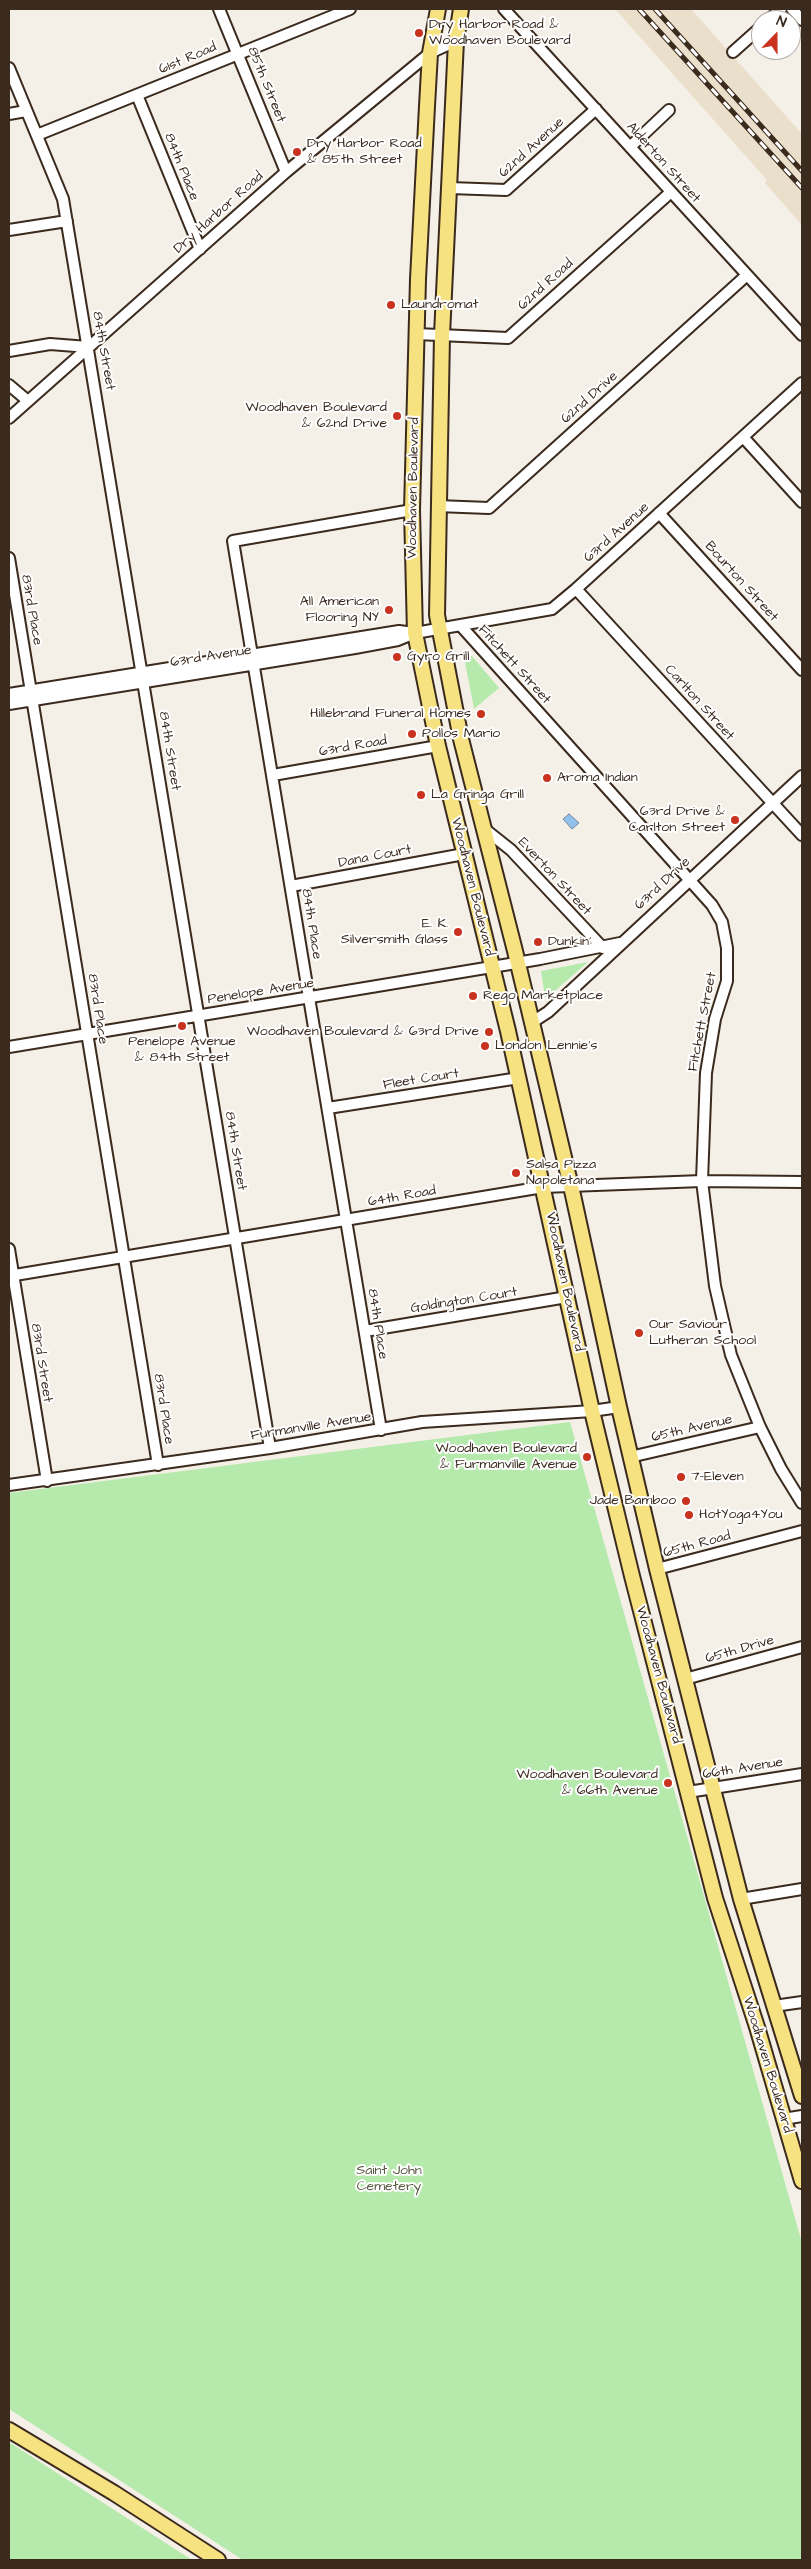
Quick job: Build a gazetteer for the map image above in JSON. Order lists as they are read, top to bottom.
{
  "streets": {
    "main road": ["Woodhaven Boulevard"],
    "street": [
      "61st Road",
      "85th Street",
      "62nd Avenue",
      "Alderton Street",
      "84th Place",
      "Dry Harbor Road",
      "62nd Road",
      "84th Street",
      "62nd Drive",
      "63rd Avenue",
      "Bourton Street",
      "83rd Place",
      "Fitchett Street",
      "Carlton Street",
      "63rd Road",
      "Dana Court",
      "Everton Street",
      "63rd Drive",
      "Penelope Avenue",
      "Fleet Court",
      "64th Road",
      "Goldington Court",
      "83rd Street",
      "Furmanville Avenue",
      "65th Avenue",
      "65th Road",
      "65th Drive",
      "66th Avenue"
    ]
  },
  "crossings": [
    ["61st Road", "85th Street"],
    ["61st Road", "84th Place"],
    ["61st Road", "84th Street"],
    ["85th Street", "Dry Harbor Road"],
    ["62nd Avenue", "Alderton Street"],
    ["62nd Avenue", "Woodhaven Boulevard"],
    ["Alderton Street", "62nd Road"],
    ["Alderton Street", "62nd Drive"],
    ["84th Place", "Dry Harbor Road"],
    ["84th Place", "Woodhaven Boulevard"],
    ["84th Place", "63rd Avenue"],
    ["84th Place", "63rd Road"],
    ["84th Place", "Dana Court"],
    ["84th Place", "Penelope Avenue"],
    ["84th Place", "Fleet Court"],
    ["84th Place", "64th Road"],
    ["84th Place", "Goldington Court"],
    ["84th Place", "Furmanville Avenue"],
    ["Dry Harbor Road", "84th Street"],
    ["Dry Harbor Road", "Woodhaven Boulevard"],
    ["62nd Road", "Woodhaven Boulevard"],
    ["84th Street", "63rd Avenue"],
    ["84th Street", "Penelope Avenue"],
    ["84th Street", "64th Road"],
    ["84th Street", "Furmanville Avenue"],
    ["62nd Drive", "Woodhaven Boulevard"],
    ["Woodhaven Boulevard", "63rd Avenue"],
    ["Woodhaven Boulevard", "63rd Road"],
    ["Woodhaven Boulevard", "Dana Court"],
    ["Woodhaven Boulevard", "Everton Street"],
    ["Woodhaven Boulevard", "63rd Drive"],
    ["Woodhaven Boulevard", "Penelope Avenue"],
    ["Woodhaven Boulevard", "Fleet Court"],
    ["Woodhaven Boulevard", "64th Road"],
    ["Woodhaven Boulevard", "Goldington Court"],
    ["Woodhaven Boulevard", "Furmanville Avenue"],
    ["Woodhaven Boulevard", "65th Avenue"],
    ["Woodhaven Boulevard", "65th Road"],
    ["Woodhaven Boulevard", "65th Drive"],
    ["Woodhaven Boulevard", "66th Avenue"],
    ["63rd Avenue", "Bourton Street"],
    ["63rd Avenue", "83rd Place"],
    ["63rd Avenue", "Fitchett Street"],
    ["63rd Avenue", "Carlton Street"],
    ["83rd Place", "Penelope Avenue"],
    ["83rd Place", "64th Road"],
    ["83rd Place", "Furmanville Avenue"],
    ["Fitchett Street", "63rd Drive"],
    ["Fitchett Street", "64th Road"],
    ["Fitchett Street", "65th Avenue"],
    ["Carlton Street", "63rd Drive"],
    ["Everton Street", "63rd Drive"],
    ["63rd Drive", "Penelope Avenue"],
    ["64th Road", "83rd Street"],
    ["83rd Street", "Furmanville Avenue"]
  ],
  "parks": ["Saint John Cemetery"],
  "places": [
    "Dry Harbor Road & Woodhaven Boulevard",
    "Dry Harbor Road & 85th Street",
    "Laundromat",
    "Woodhaven Boulevard & 62nd Drive",
    "All American Flooring NY",
    "Gyro Grill",
    "Hillebrand Funeral Homes",
    "Pollos Mario",
    "Aroma Indian",
    "La Gringa Grill",
    "63rd Drive & Carlton Street",
    "E. K. Silversmith Glass",
    "Dunkin'",
    "Rego Marketplace",
    "Penelope Avenue & 84th Street",
    "Woodhaven Boulevard & 63rd Drive",
    "London Lennie's",
    "Salsa Pizza Napoletana",
    "Our Saviour Lutheran School",
    "Woodhaven Boulevard & Furmanville Avenue",
    "7-Eleven",
    "Jade Bamboo",
    "HotYoga4You",
    "Woodhaven Boulevard & 66th Avenue"
  ],
  "north": "top"
}
